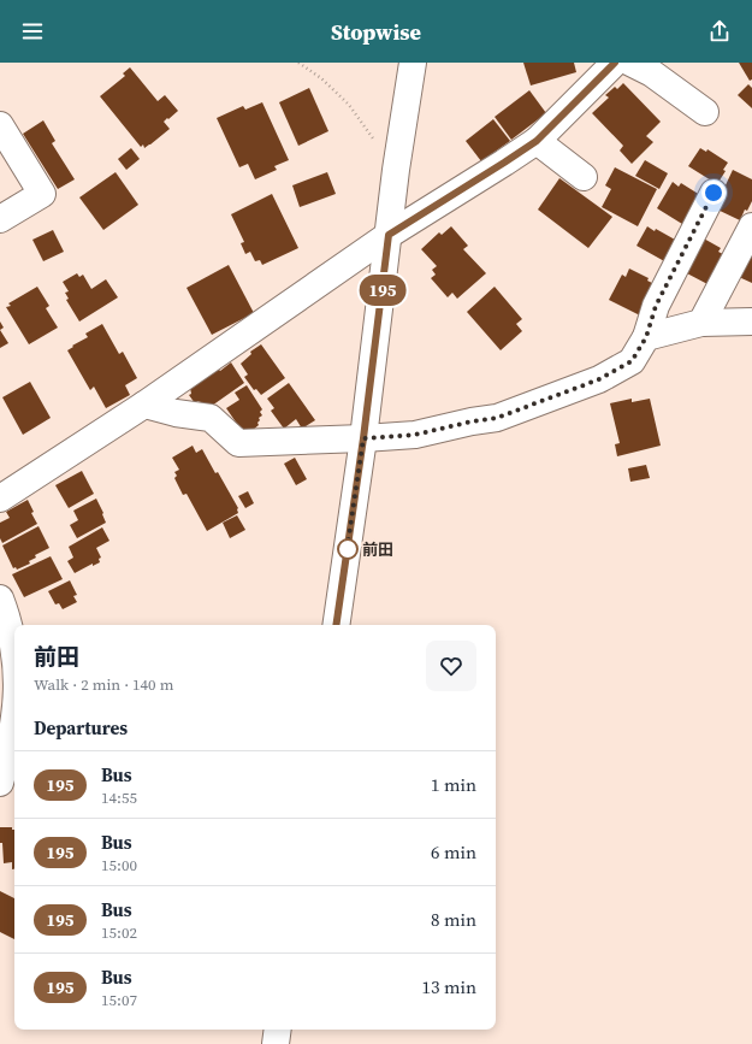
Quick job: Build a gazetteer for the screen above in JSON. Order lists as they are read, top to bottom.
{
  "places": ["前田"],
  "lines": ["bus line 195"],
  "page": {
    "header": "Stopwise",
    "on_map": "195",
    "heading": [
      ["前田", "Walk · 2 min · 140 m"],
      "Departures"
    ],
    "list": [
      {
        "mark": "195",
        "name": "Bus",
        "note": "14:55",
        "value": "1 min"
      },
      {
        "mark": "195",
        "name": "Bus",
        "note": "15:00",
        "value": "6 min"
      },
      {
        "mark": "195",
        "name": "Bus",
        "note": "15:02",
        "value": "8 min"
      },
      {
        "mark": "195",
        "name": "Bus",
        "note": "15:07",
        "value": "13 min"
      }
    ]
  }
}
